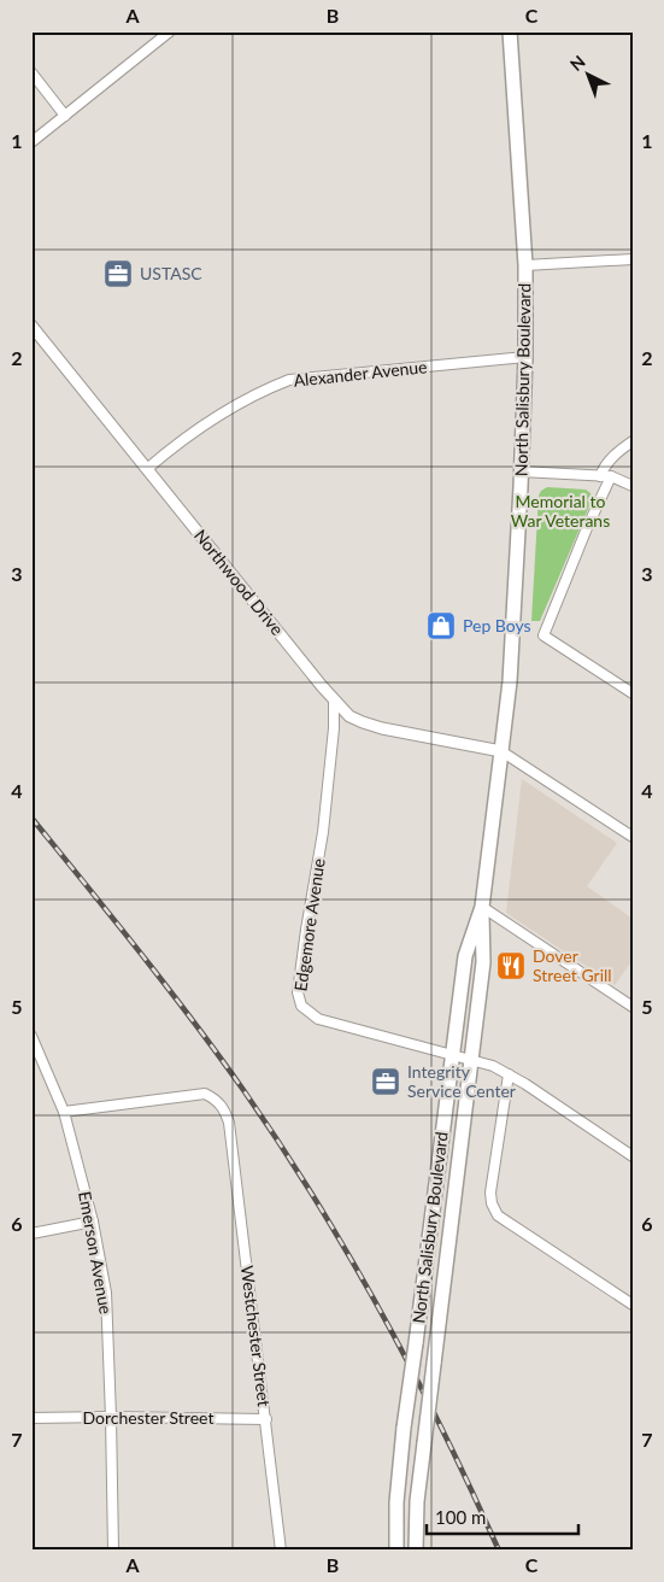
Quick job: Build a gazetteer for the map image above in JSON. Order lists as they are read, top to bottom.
{
  "streets": {
    "main road": ["North Salisbury Boulevard"],
    "street": [
      "Alexander Avenue",
      "Northwood Drive",
      "Edgemore Avenue",
      "Emerson Avenue",
      "Westchester Street",
      "Dorchester Street"
    ]
  },
  "crossings": [
    ["Alexander Avenue", "North Salisbury Boulevard"],
    ["Alexander Avenue", "Northwood Drive"],
    ["North Salisbury Boulevard", "Northwood Drive"],
    ["North Salisbury Boulevard", "Edgemore Avenue"],
    ["Northwood Drive", "Edgemore Avenue"],
    ["Emerson Avenue", "Westchester Street"],
    ["Emerson Avenue", "Dorchester Street"],
    ["Westchester Street", "Dorchester Street"]
  ],
  "parks": ["Memorial to War Veterans"],
  "places": {
    "office": ["USTASC", "Integrity Service Center"],
    "shop": ["Pep Boys"],
    "restaurant": ["Dover Street Grill"]
  },
  "scale_bar": "100 m",
  "north": "top left",
  "grid": {
    "columns": ["A", "B", "C"],
    "rows": [
      "1",
      "2",
      "3",
      "4",
      "5",
      "6",
      "7"
    ]
  }
}
